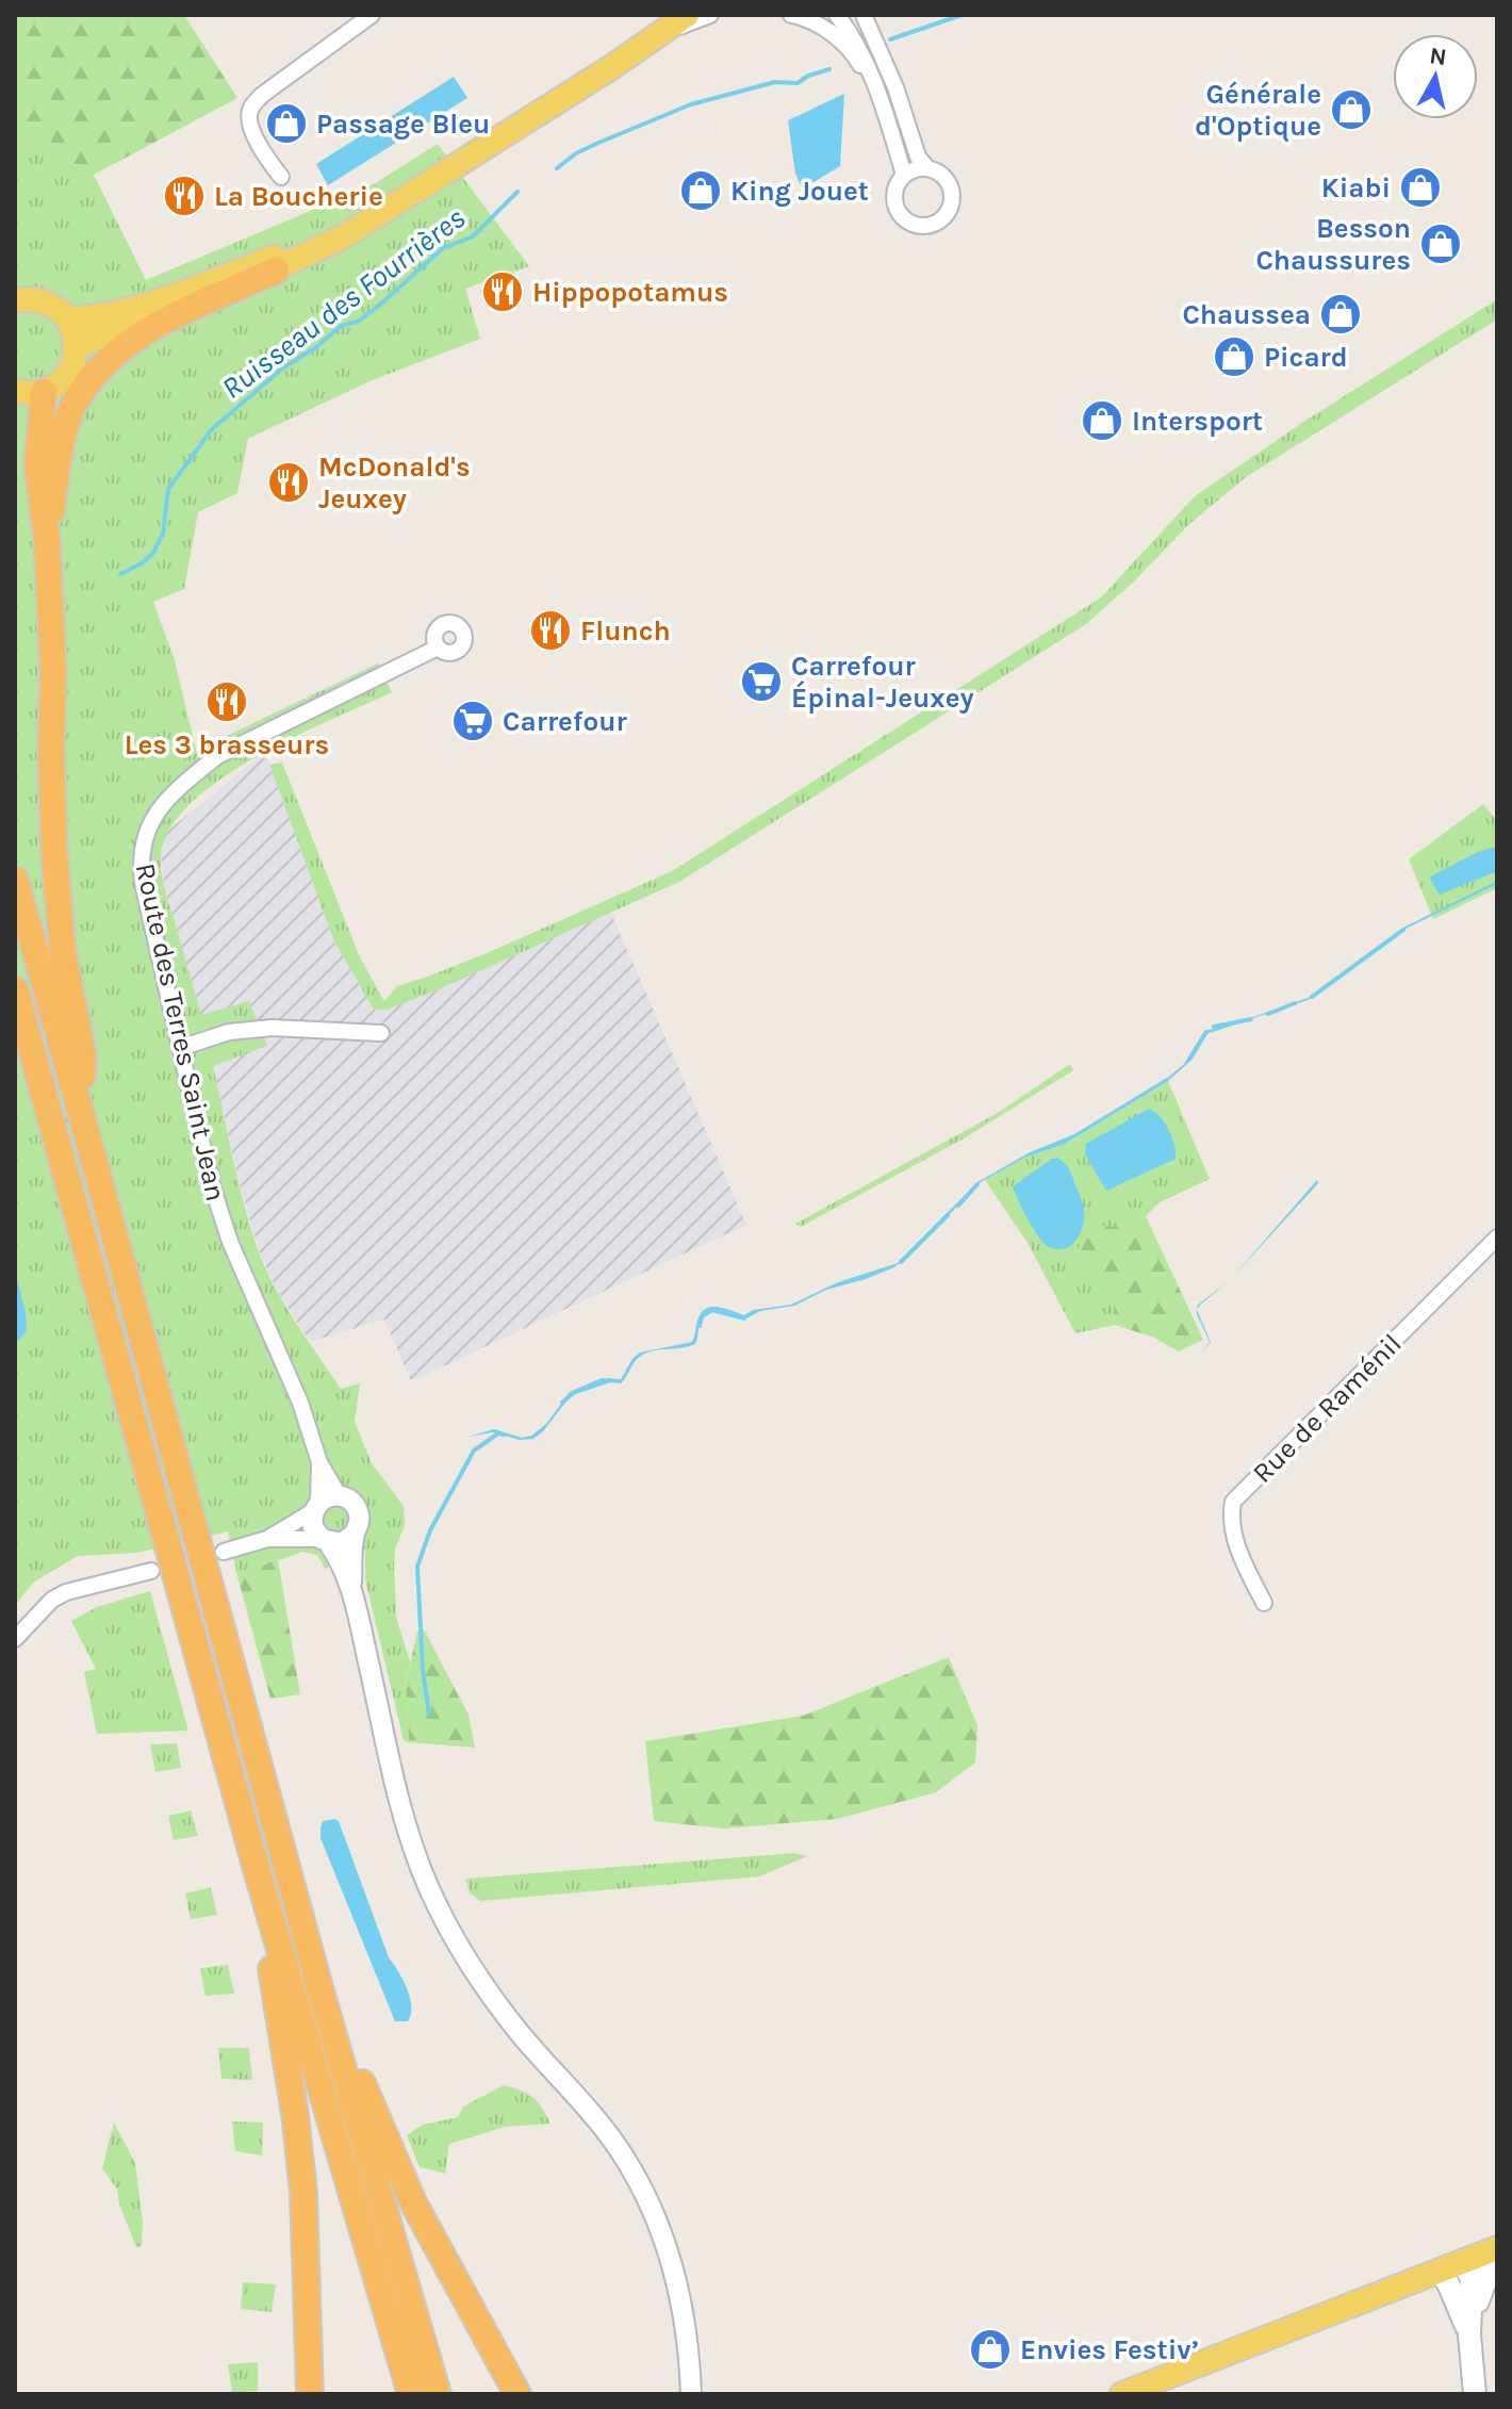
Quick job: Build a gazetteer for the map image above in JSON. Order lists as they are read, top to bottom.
{
  "streets": {
    "street": ["Route des Terres Saint Jean", "Rue de Raménil"]
  },
  "water": ["Ruisseau des Fourrières"],
  "places": {
    "shop": [
      "Générale d'Optique",
      "Passage Bleu",
      "Kiabi",
      "King Jouet",
      "Besson Chaussures",
      "Chaussea",
      "Picard",
      "Intersport",
      "Envies Festiv’"
    ],
    "restaurant": [
      "La Boucherie",
      "Hippopotamus",
      "McDonald's Jeuxey",
      "Flunch",
      "Les 3 brasseurs"
    ],
    "supermarket": ["Carrefour Épinal-Jeuxey", "Carrefour"]
  },
  "north": "top"
}
